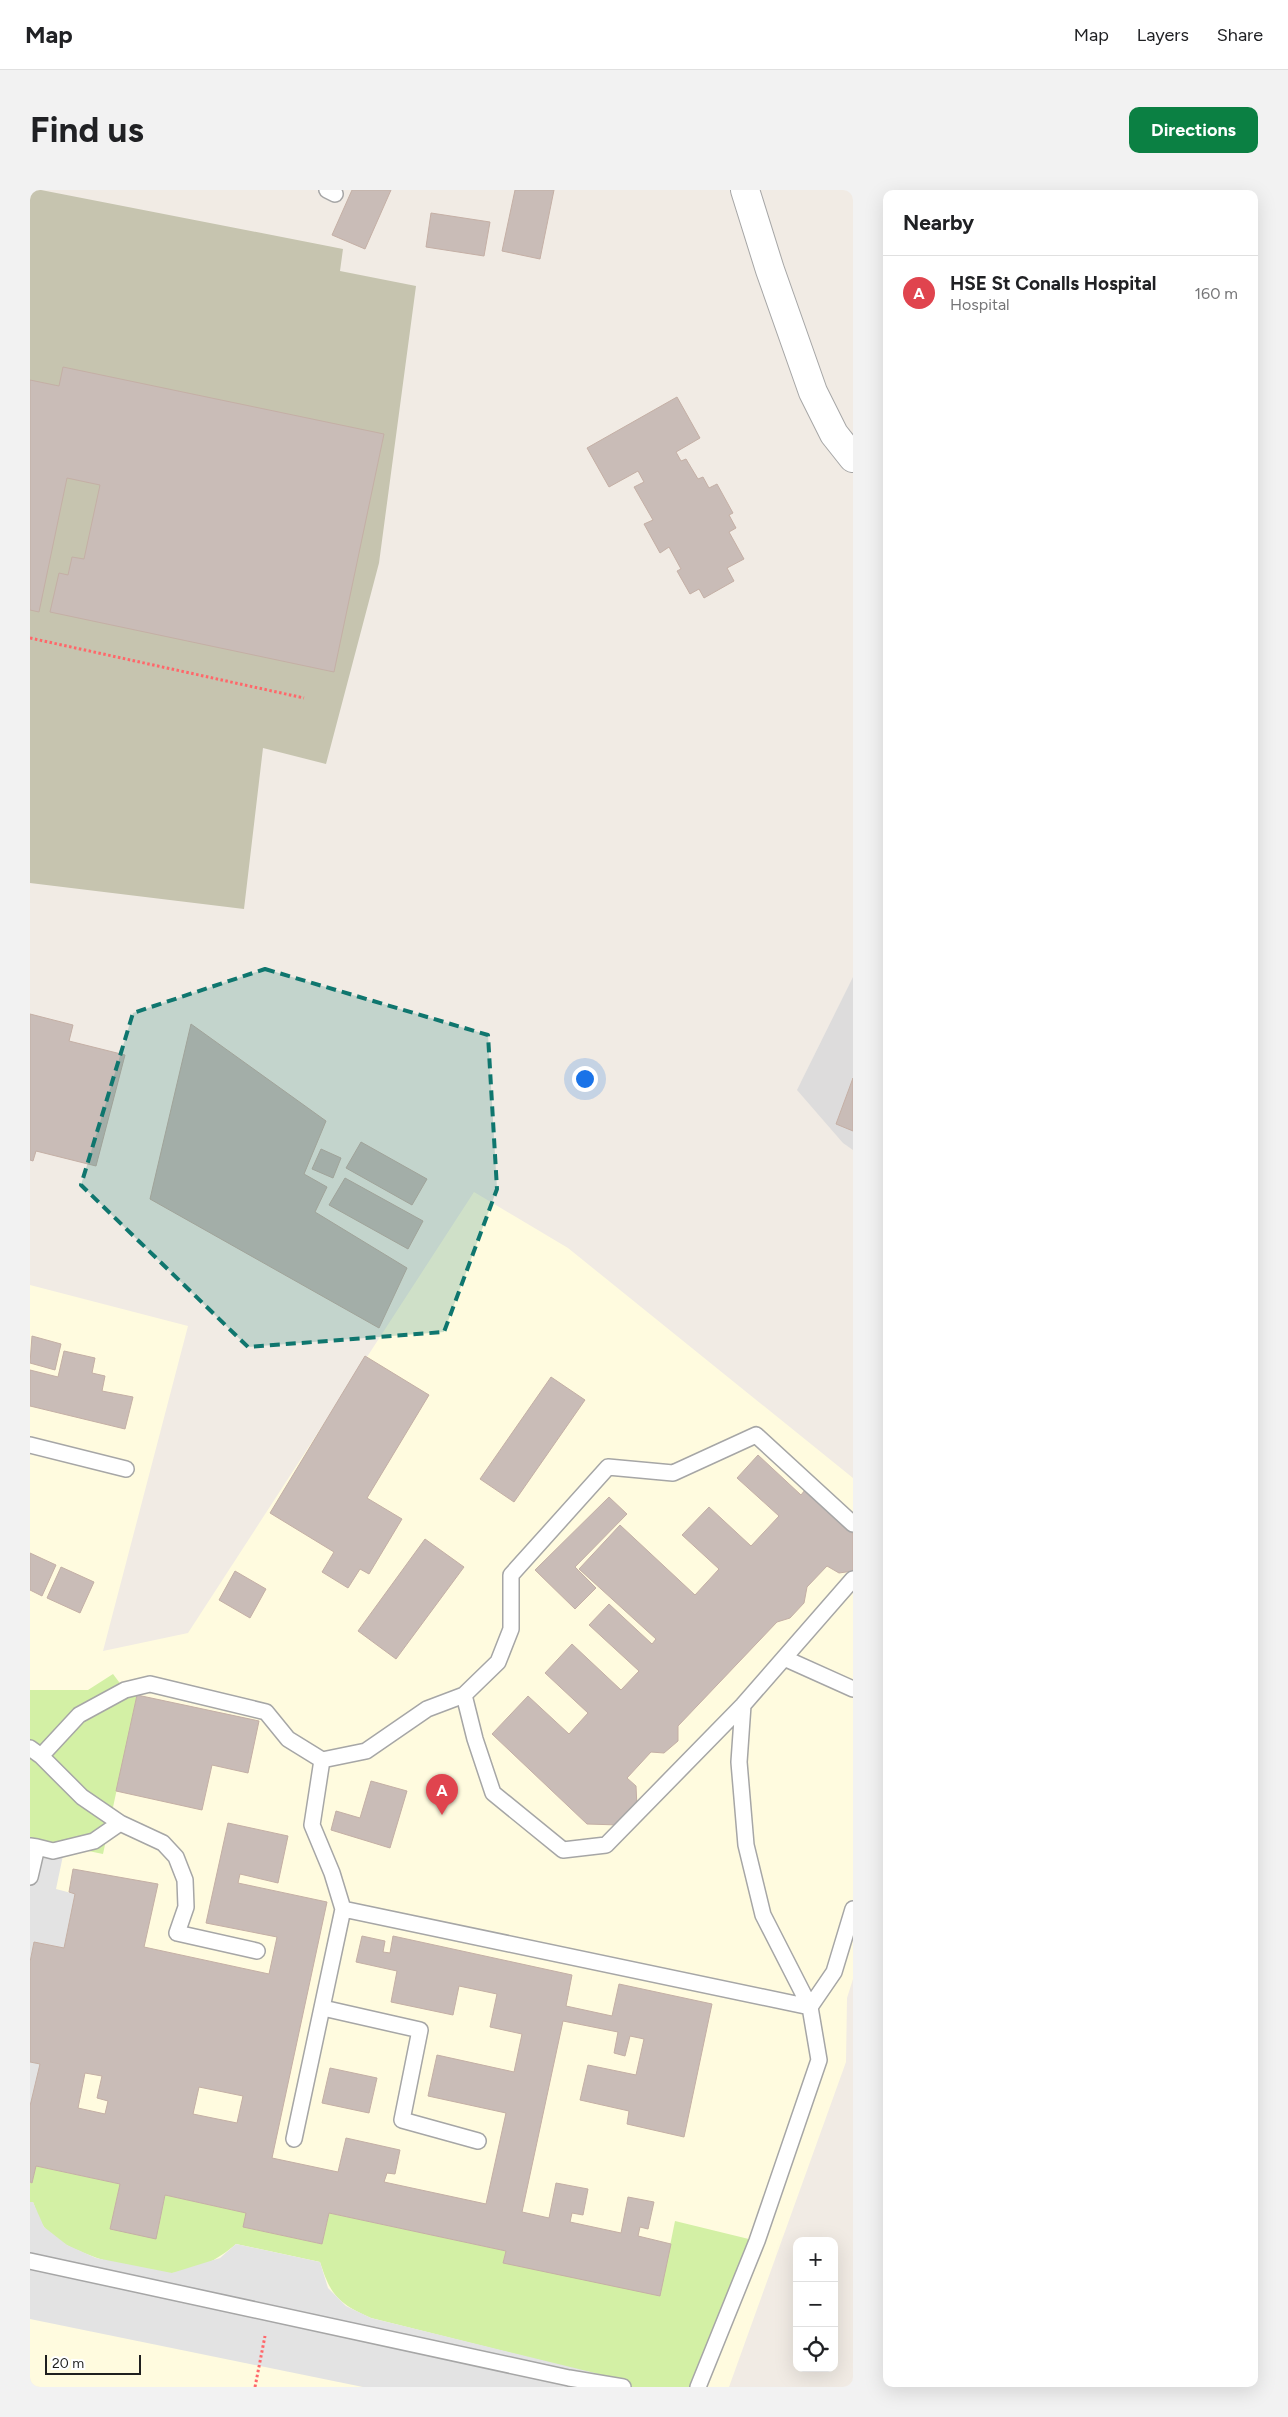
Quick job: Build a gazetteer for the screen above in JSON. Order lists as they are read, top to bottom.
{
  "scale_bar": "20 m",
  "page": {
    "header": "Map",
    "nav": ["Map", "Layers", "Share"],
    "buttons": "Directions",
    "title": "Find us",
    "heading": "Nearby",
    "list": [
      {
        "mark": "A",
        "name": "HSE St Conalls Hospital",
        "note": "Hospital",
        "value": "160 m"
      }
    ],
    "pins": "A",
    "map_buttons": ["+", "−"],
    "scale": "20 m"
  }
}
